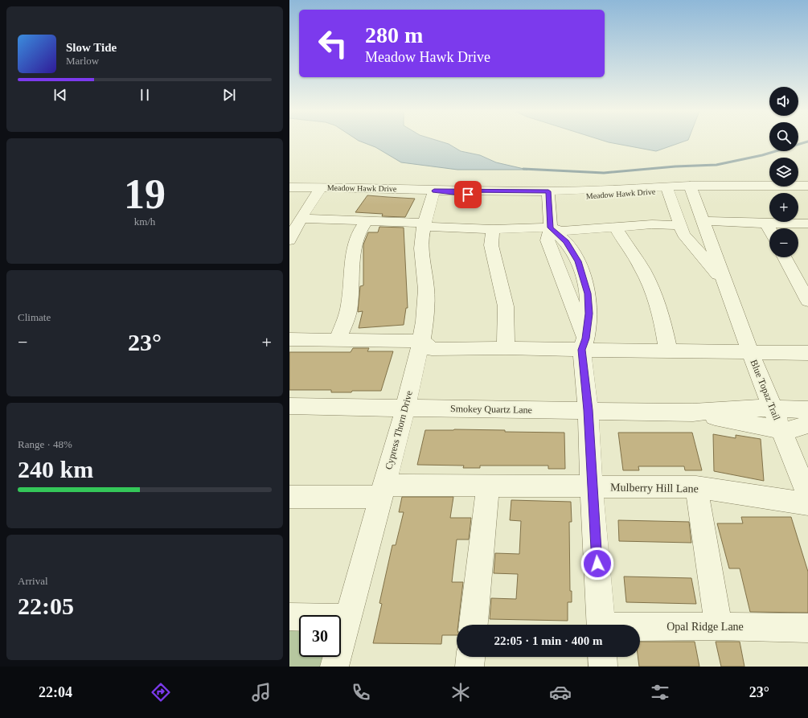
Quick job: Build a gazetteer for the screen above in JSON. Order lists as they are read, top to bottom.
{
  "streets": {
    "street": [
      "Meadow Hawk Drive",
      "Blue Topaz Trail",
      "Smokey Quartz Lane",
      "Cypress Thorn Drive",
      "Mulberry Hill Lane",
      "Opal Ridge Lane"
    ]
  },
  "crossings": [
    ["Meadow Hawk Drive", "Blue Topaz Trail"],
    ["Meadow Hawk Drive", "Cypress Thorn Drive"],
    ["Blue Topaz Trail", "Smokey Quartz Lane"],
    ["Smokey Quartz Lane", "Cypress Thorn Drive"],
    ["Cypress Thorn Drive", "Mulberry Hill Lane"]
  ],
  "page": {
    "turn": ["280 m", "Meadow Hawk Drive"],
    "song": ["Slow Tide", "Marlow"],
    "map_buttons": ["+", "−"],
    "tile": [
      ["19", "km/h"],
      "Climate",
      ["Range · 48%", "240 km"],
      ["Arrival", "22:05"]
    ],
    "heat": ["−", "23°", "+"],
    "limit": "30",
    "trip": "22:05 · 1 min · 400 m",
    "tabs": ["22:04", "23°"]
  }
}
